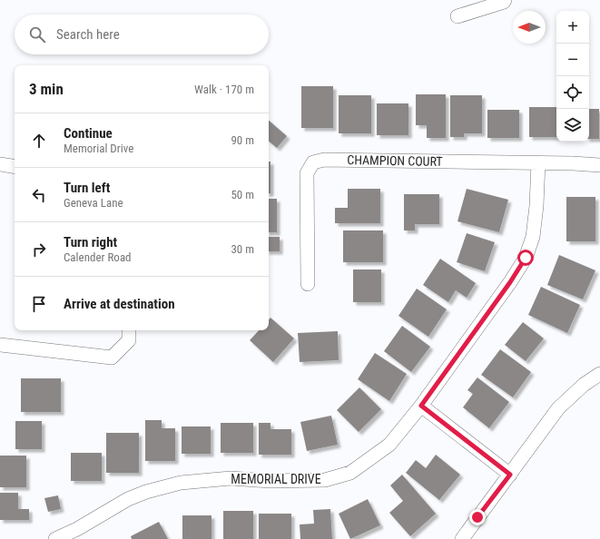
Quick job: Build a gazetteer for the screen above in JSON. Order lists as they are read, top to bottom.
{
  "streets": {
    "street": ["CHAMPION COURT", "MEMORIAL DRIVE"]
  },
  "crossings": [
    ["CHAMPION COURT", "MEMORIAL DRIVE"]
  ],
  "north": "left",
  "page": {
    "map_buttons": ["+", "−"],
    "search": "Search here",
    "heading": ["3 min", "Walk · 170 m"],
    "list": [
      ["Continue", "Memorial Drive", "90 m"],
      ["Turn left", "Geneva Lane", "50 m"],
      ["Turn right", "Calender Road", "30 m"],
      "Arrive at destination"
    ]
  }
}
